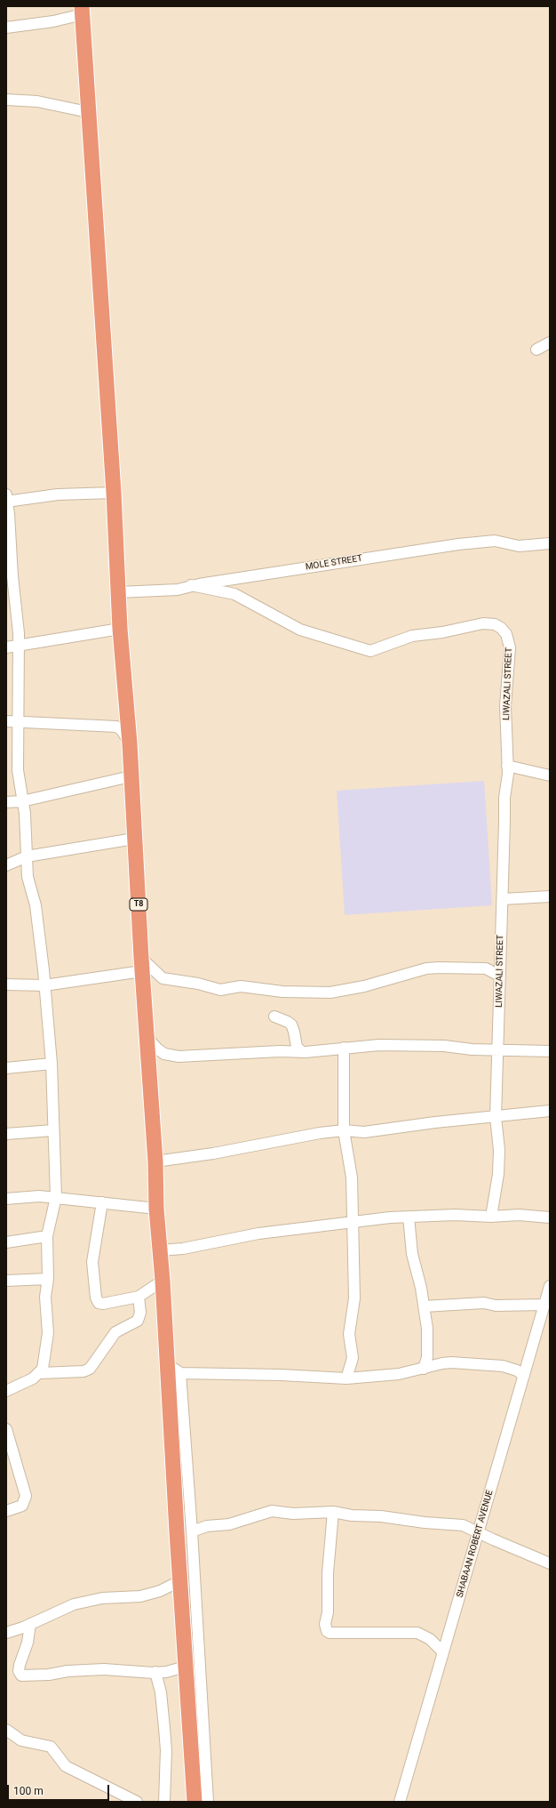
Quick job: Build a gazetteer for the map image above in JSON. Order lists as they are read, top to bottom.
{
  "streets": {
    "highway": ["T8"],
    "street": ["MOLE STREET", "LIWAZALI STREET", "SHABAAN ROBERT AVENUE"]
  },
  "crossings": [
    ["MOLE STREET", "LIWAZALI STREET"],
    ["MOLE STREET", "T8"]
  ],
  "scale_bar": "100 m"
}
